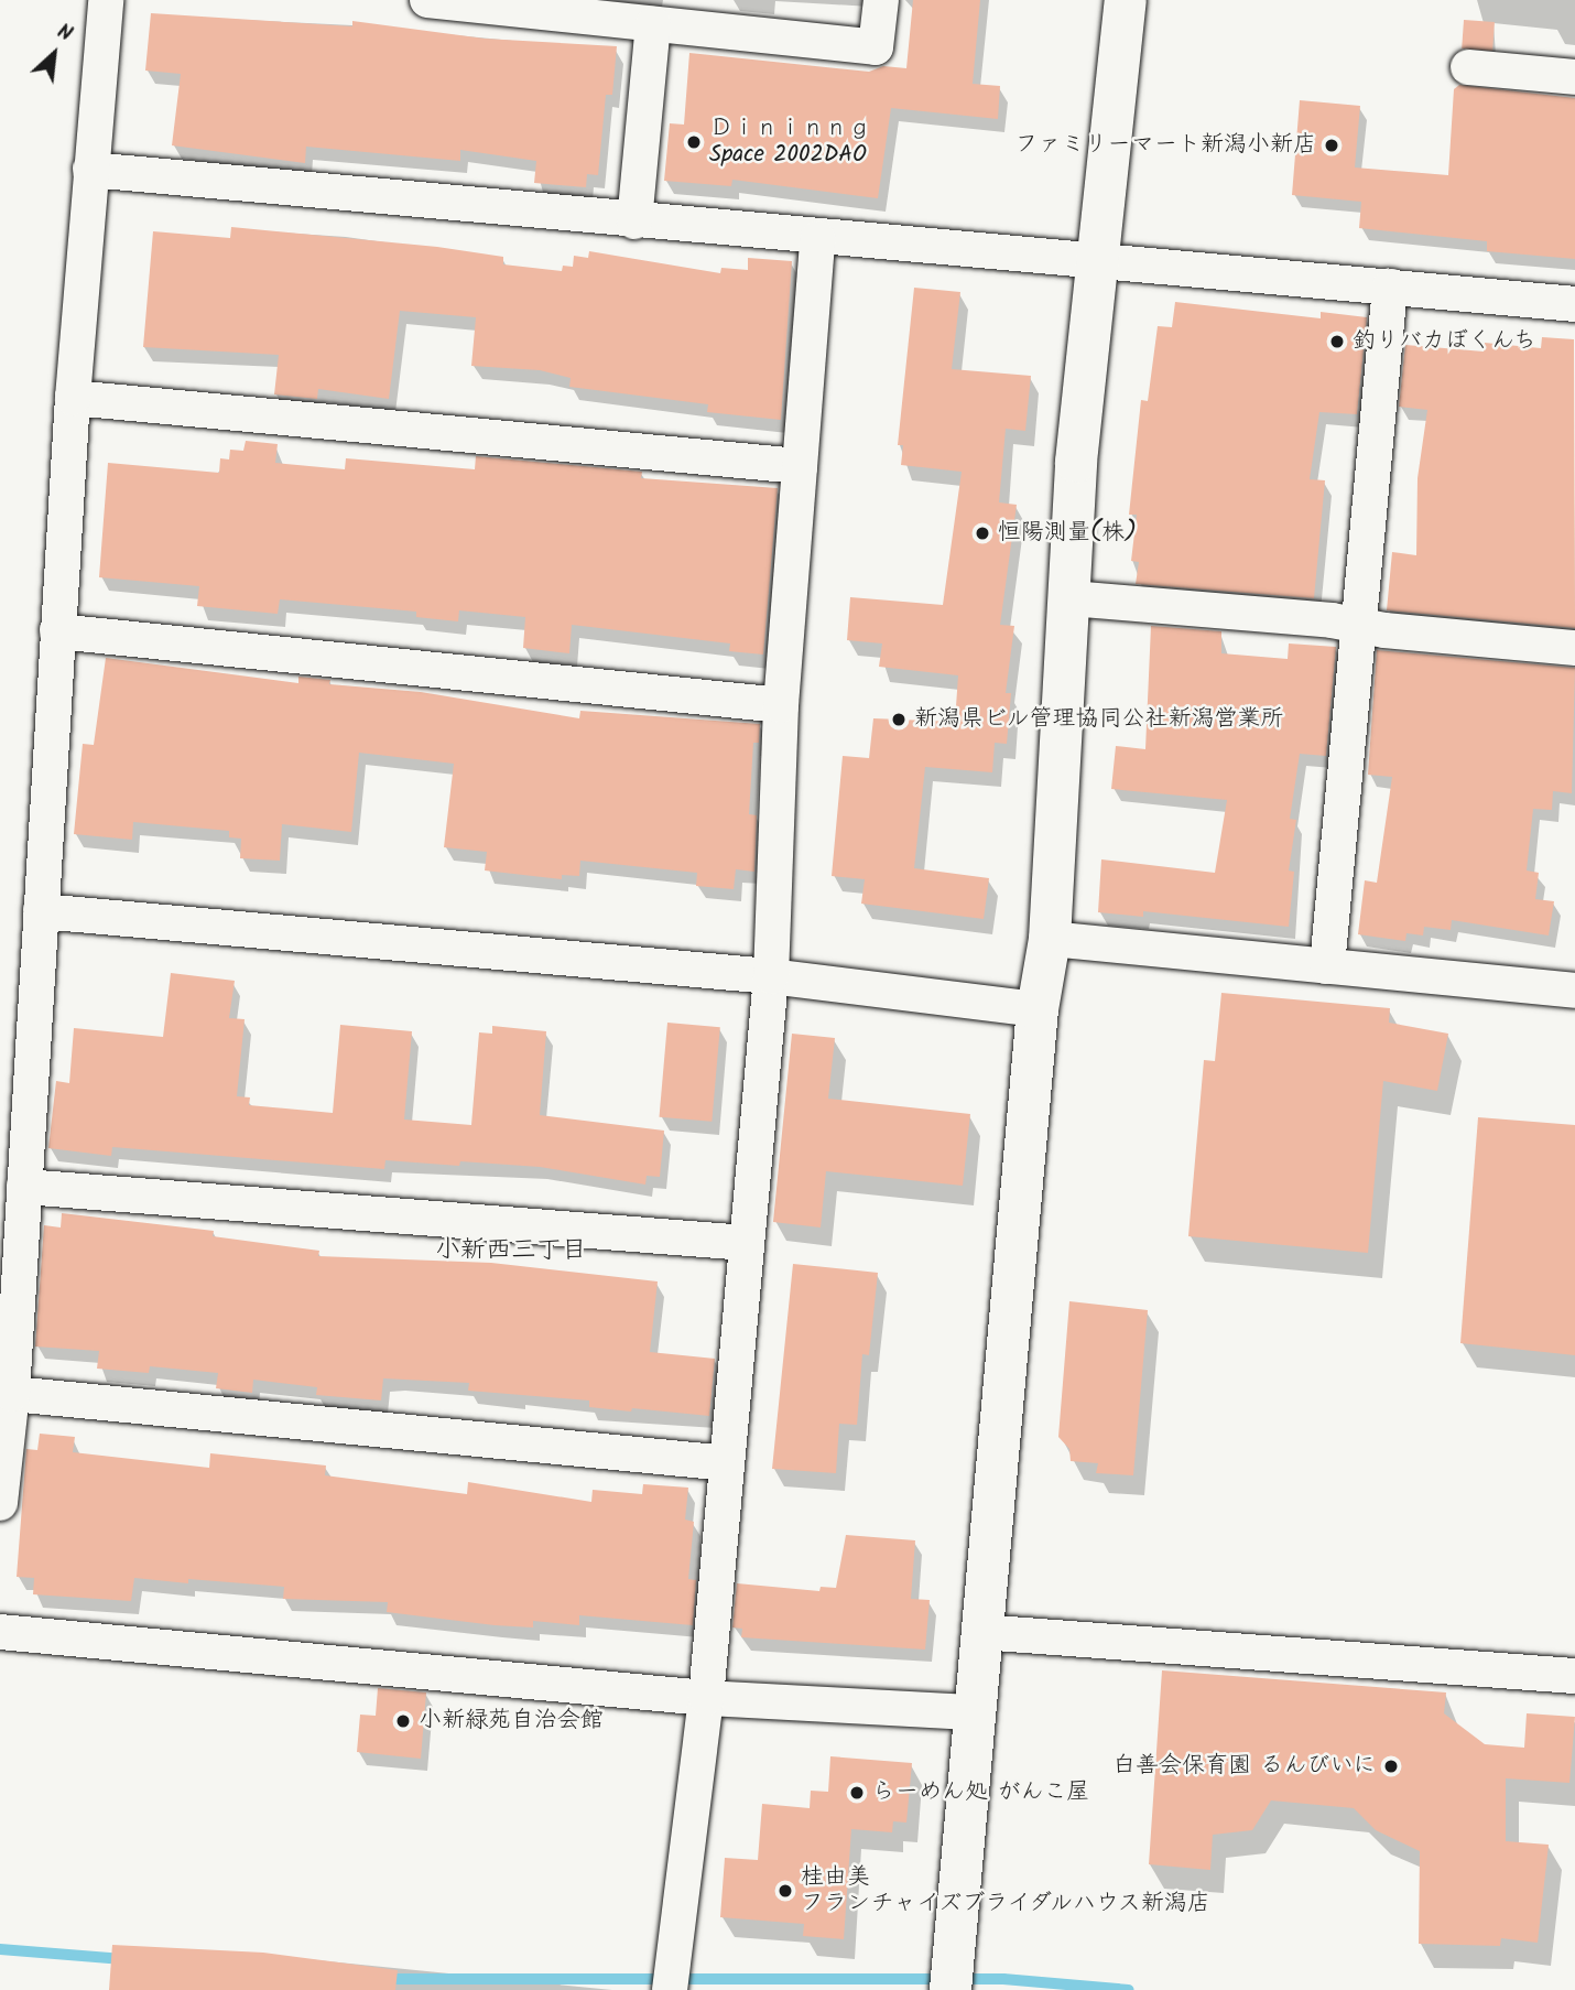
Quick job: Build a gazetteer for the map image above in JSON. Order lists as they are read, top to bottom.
{
  "districts": ["小新西三丁目"],
  "places": [
    "Ｄｉｎｉｎｎｇ Space 2002DAO",
    "ファミリーマート新潟小新店",
    "釣りバカぼくんち",
    "恒陽測量(株)",
    "新潟県ビル管理協同公社新潟営業所",
    "小新緑苑自治会館",
    "白善会保育園 るんびいに",
    "らーめん処 がんこ屋",
    "桂由美 フランチャイズブライダルハウス新潟店"
  ],
  "north": "top right"
}
